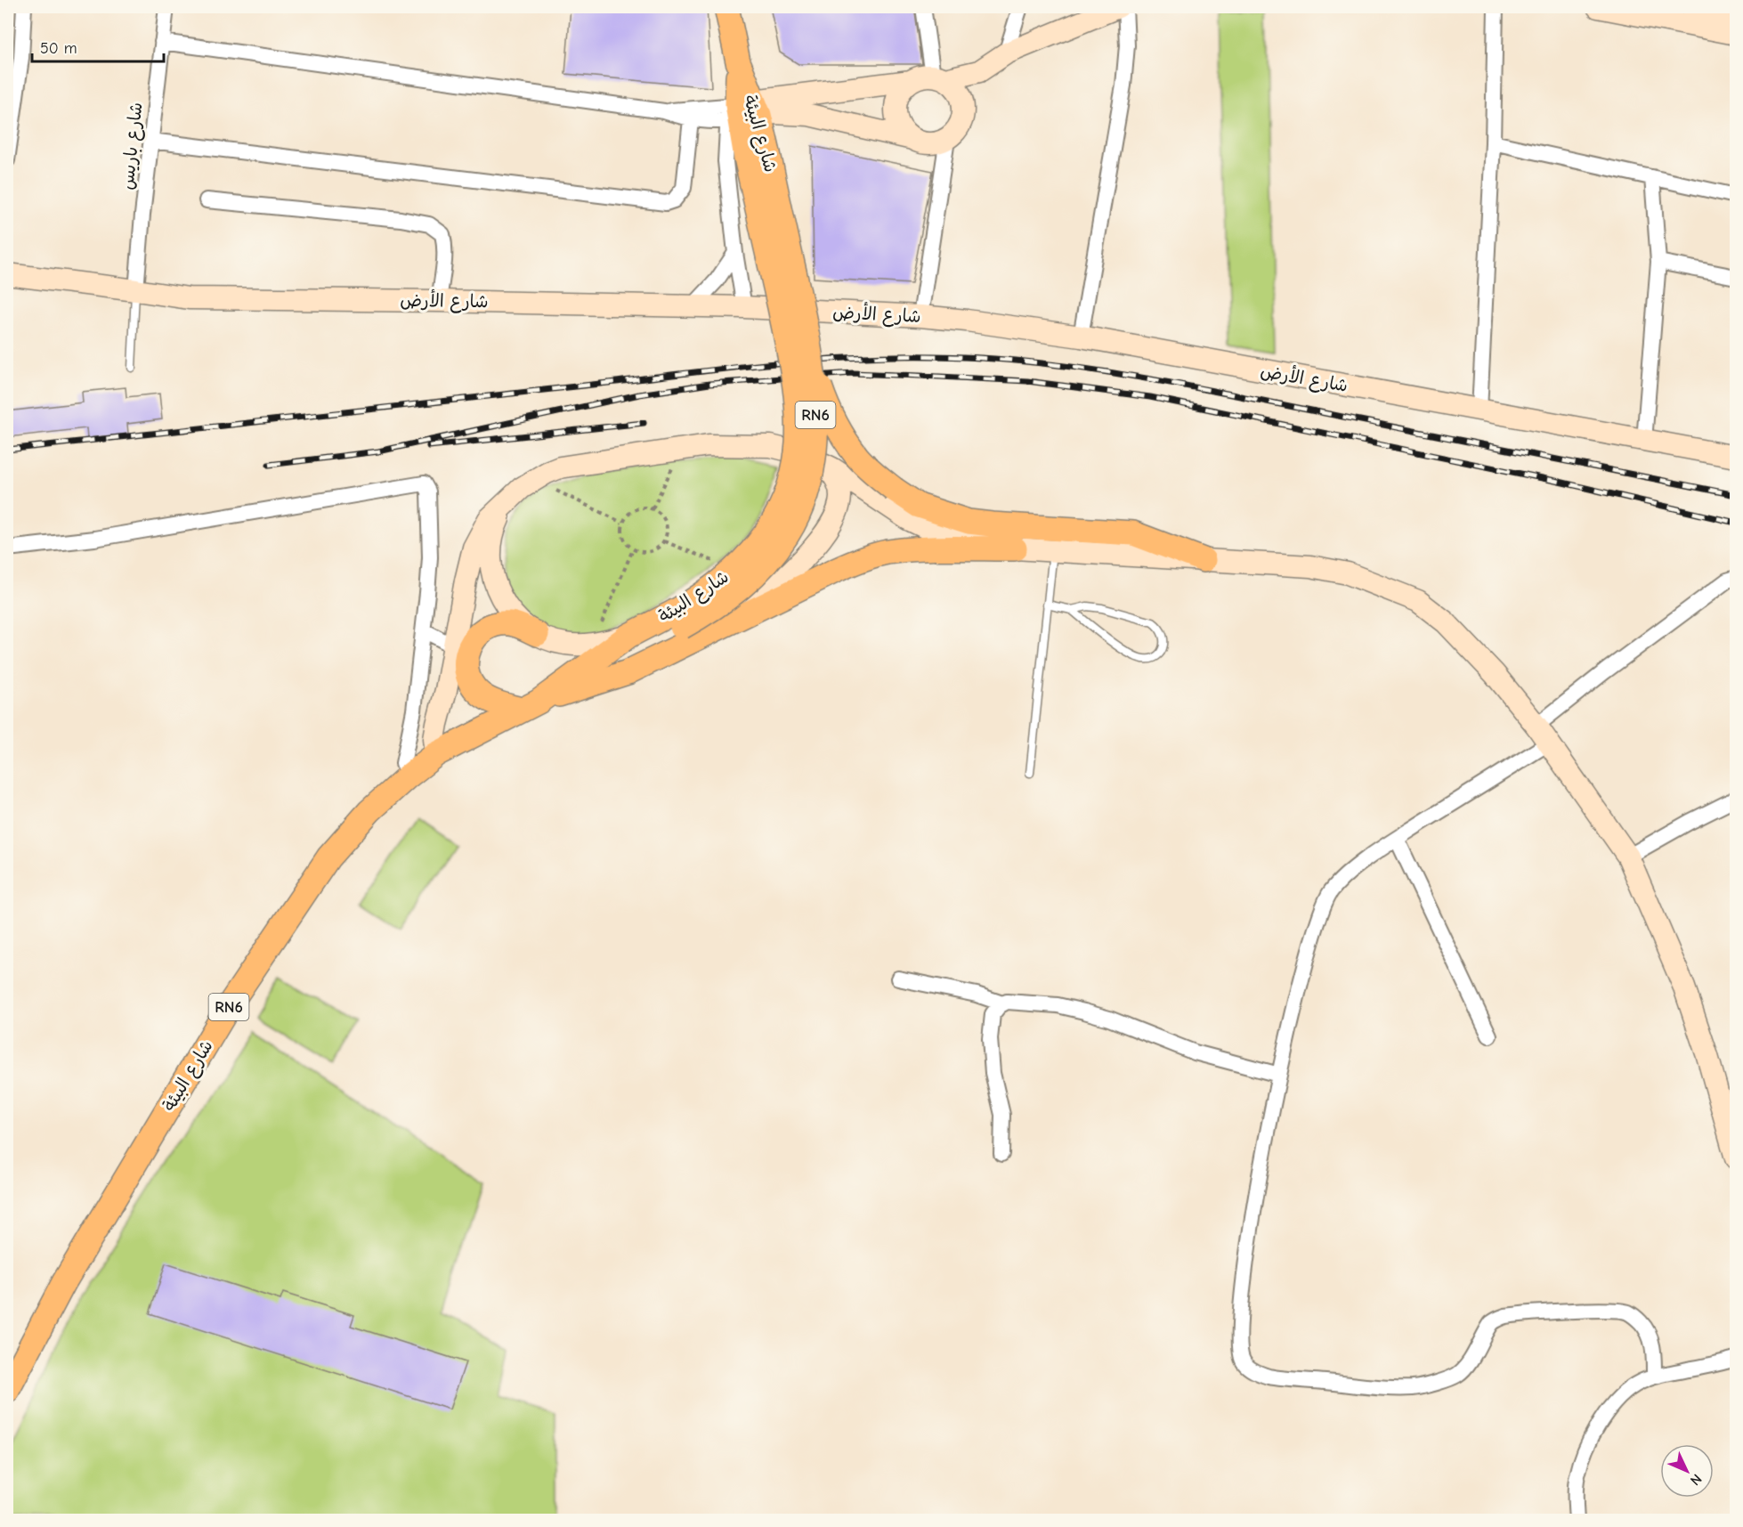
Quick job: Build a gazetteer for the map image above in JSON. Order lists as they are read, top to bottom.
{
  "streets": {
    "main road": ["شارع البيئة", "شارع الأرض", "RN6"],
    "street": ["شارع باريس"]
  },
  "crossings": [
    ["شارع باريس", "شارع الأرض"]
  ],
  "scale_bar": "50 m",
  "north": "bottom right"
}
